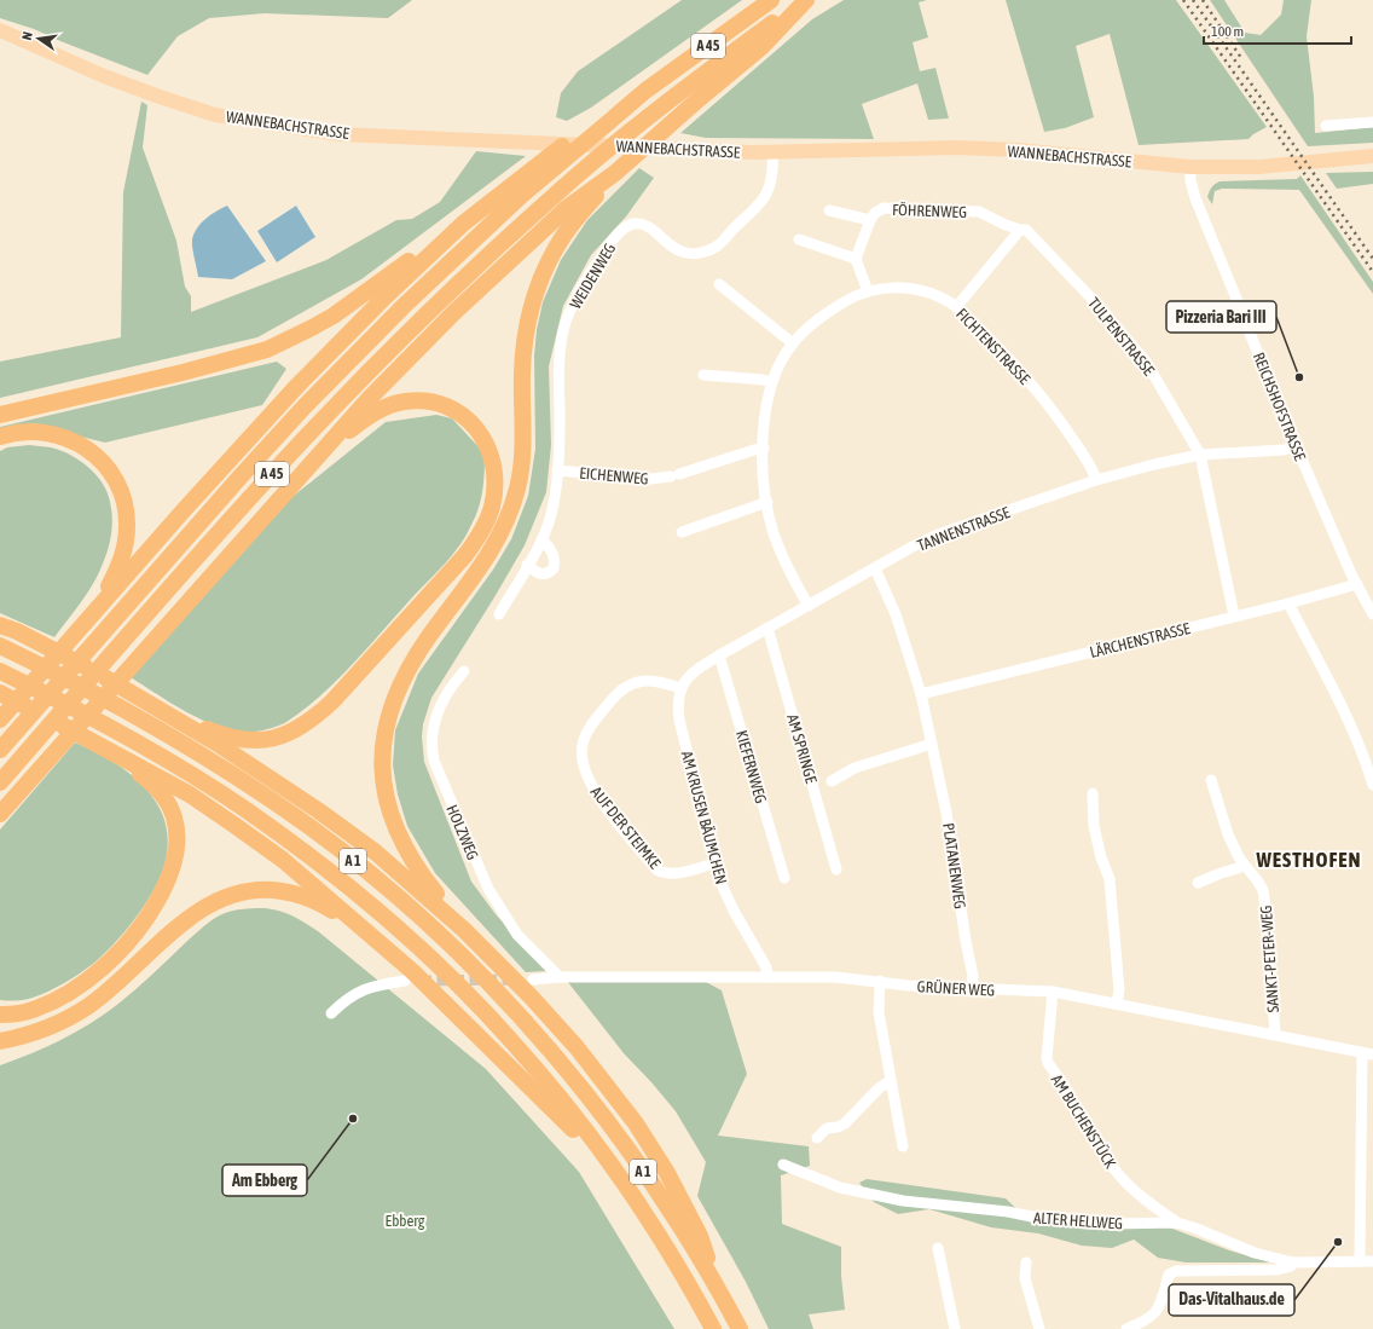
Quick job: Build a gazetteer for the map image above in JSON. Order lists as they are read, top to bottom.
{
  "streets": {
    "highway": ["A 45", "A 1"],
    "main road": ["WANNEBACHSTRASSE"],
    "street": [
      "FÖHRENWEG",
      "WEIDENWEG",
      "TULPENSTRASSE",
      "FICHTENSTRASSE",
      "REICHSHOFSTRASSE",
      "EICHENWEG",
      "TANNENSTRASSE",
      "LÄRCHENSTRASSE",
      "AM SPRINGE",
      "KIEFERNWEG",
      "AM KRUSEN BÄUMCHEN",
      "AUF DER STEIMKE",
      "HOLZWEG",
      "PLATANENWEG",
      "SANKT-PETER-WEG",
      "GRÜNER WEG",
      "AM BUCHENSTÜCK",
      "ALTER HELLWEG"
    ]
  },
  "crossings": [
    ["WANNEBACHSTRASSE", "WEIDENWEG"],
    ["WANNEBACHSTRASSE", "REICHSHOFSTRASSE"],
    ["FÖHRENWEG", "TULPENSTRASSE"],
    ["WEIDENWEG", "EICHENWEG"],
    ["TULPENSTRASSE", "TANNENSTRASSE"],
    ["TULPENSTRASSE", "LÄRCHENSTRASSE"],
    ["FICHTENSTRASSE", "EICHENWEG"],
    ["FICHTENSTRASSE", "TANNENSTRASSE"],
    ["REICHSHOFSTRASSE", "TANNENSTRASSE"],
    ["REICHSHOFSTRASSE", "LÄRCHENSTRASSE"],
    ["TANNENSTRASSE", "AM SPRINGE"],
    ["TANNENSTRASSE", "KIEFERNWEG"],
    ["TANNENSTRASSE", "AM KRUSEN BÄUMCHEN"],
    ["TANNENSTRASSE", "AUF DER STEIMKE"],
    ["TANNENSTRASSE", "PLATANENWEG"],
    ["LÄRCHENSTRASSE", "PLATANENWEG"],
    ["AM KRUSEN BÄUMCHEN", "AUF DER STEIMKE"],
    ["AM KRUSEN BÄUMCHEN", "GRÜNER WEG"],
    ["HOLZWEG", "GRÜNER WEG"],
    ["PLATANENWEG", "GRÜNER WEG"],
    ["SANKT-PETER-WEG", "GRÜNER WEG"],
    ["GRÜNER WEG", "AM BUCHENSTÜCK"],
    ["AM BUCHENSTÜCK", "ALTER HELLWEG"]
  ],
  "districts": ["WESTHOFEN"],
  "parks": ["Ebberg"],
  "places": ["Pizzeria Bari III", "Am Ebberg", "Das-Vitalhaus.de"],
  "scale_bar": "100 m",
  "north": "left"
}
